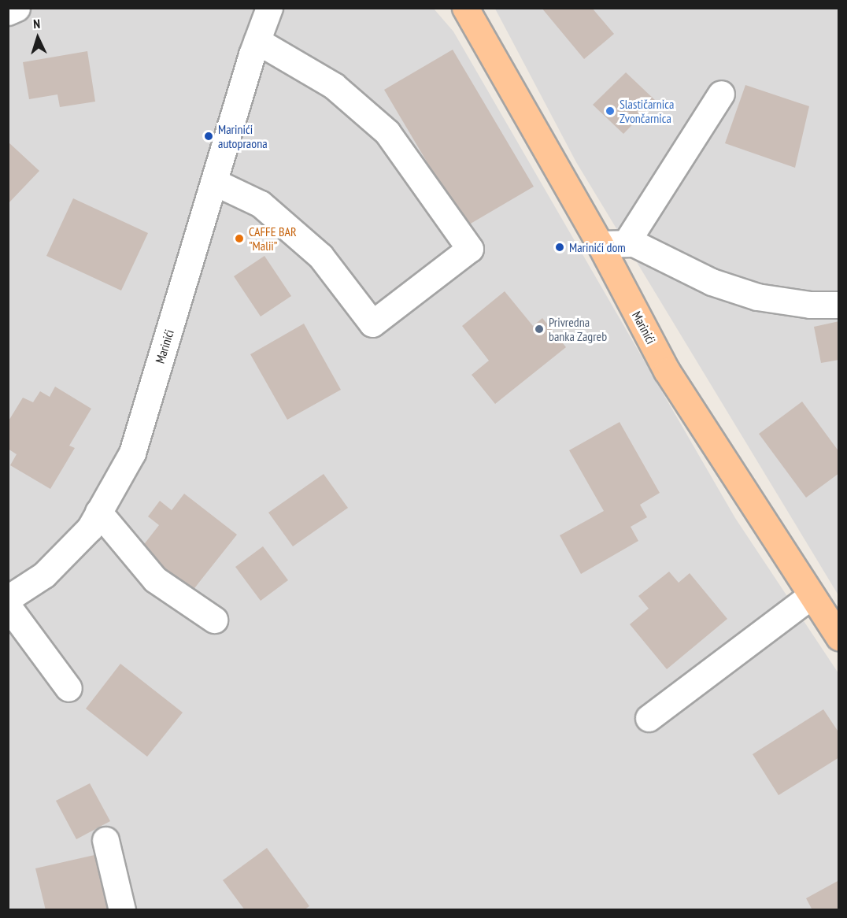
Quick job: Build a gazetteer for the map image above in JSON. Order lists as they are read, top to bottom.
{
  "streets": {
    "main road": ["Marinići"]
  },
  "places": [
    "Slastičarnica Zvončarnica",
    "Marinići autopraona",
    "CAFFE BAR \"Malii”",
    "Marinići dom",
    "Privredna banka Zagreb"
  ],
  "north": "top"
}
